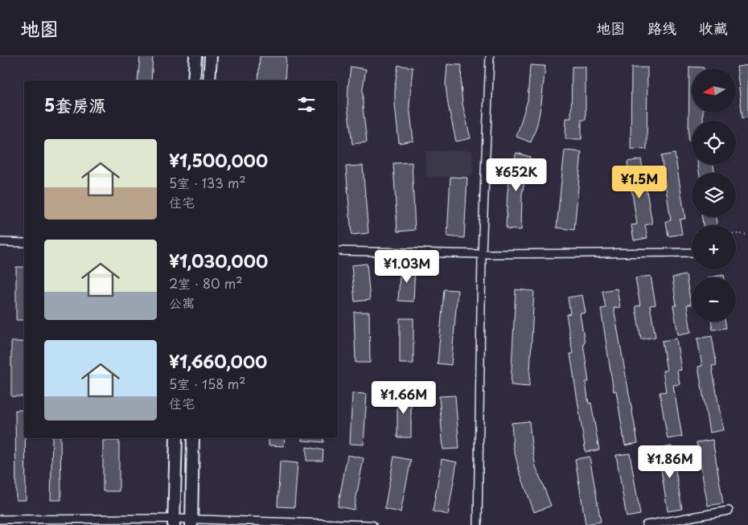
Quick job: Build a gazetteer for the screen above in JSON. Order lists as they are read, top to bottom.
{
  "north": "left",
  "page": {
    "header": "地图",
    "nav": ["地图", "路线", "收藏"],
    "map_buttons": ["+", "−"],
    "heading": "5套房源",
    "list": [
      {
        "name": "¥1,500,000",
        "note": "5室 · 133 m² · 住宅"
      },
      {
        "name": "¥1,030,000",
        "note": "2室 · 80 m² · 公寓"
      },
      {
        "name": "¥1,660,000",
        "note": "5室 · 158 m² · 住宅"
      }
    ],
    "price": [
      "¥652K",
      "¥1.5M",
      "¥1.03M",
      "¥1.66M",
      "¥1.86M"
    ]
  }
}
